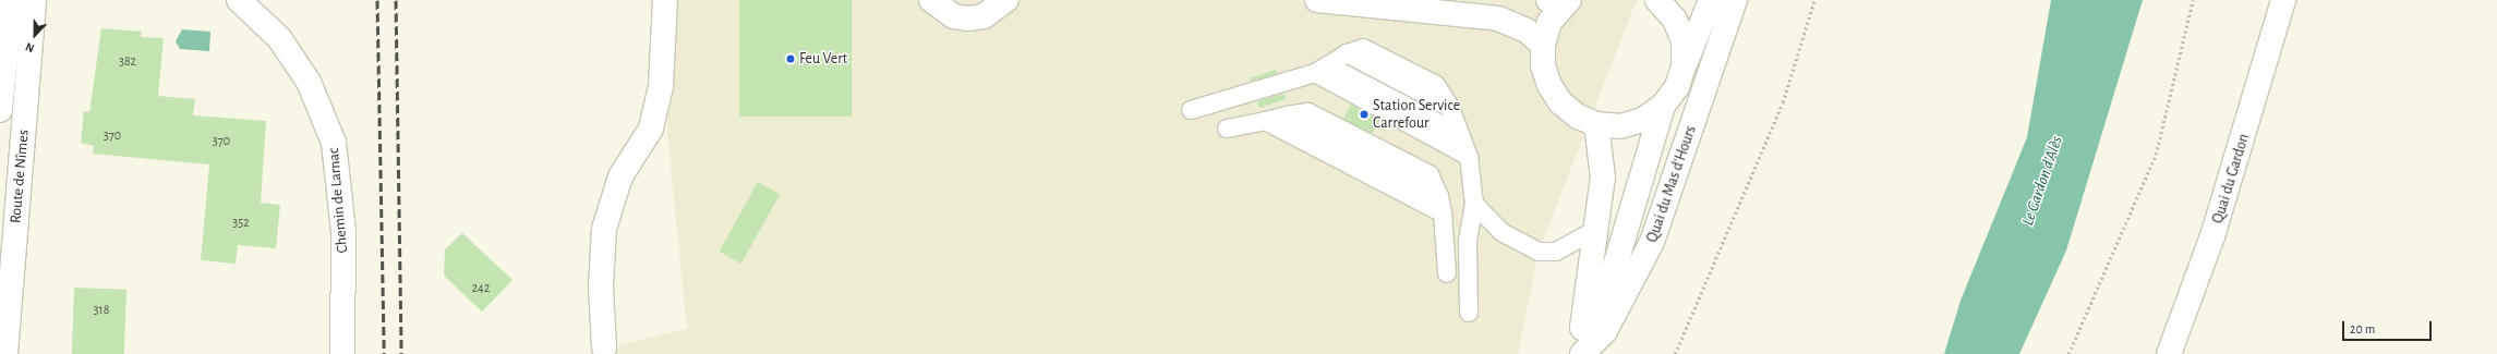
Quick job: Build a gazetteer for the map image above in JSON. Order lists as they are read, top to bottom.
{
  "streets": {
    "street": [
      "Route de Nîmes",
      "Quai du Gardon",
      "Quai du Mas d'Hours",
      "Chemin de Larnac"
    ]
  },
  "water": ["Le Gardon d'Alès"],
  "places": ["Feu Vert", "Station Service Carrefour"],
  "house_numbers": [
    "382",
    "370",
    "370",
    "352",
    "242",
    "318"
  ],
  "scale_bar": "20 m",
  "north": "bottom"
}
